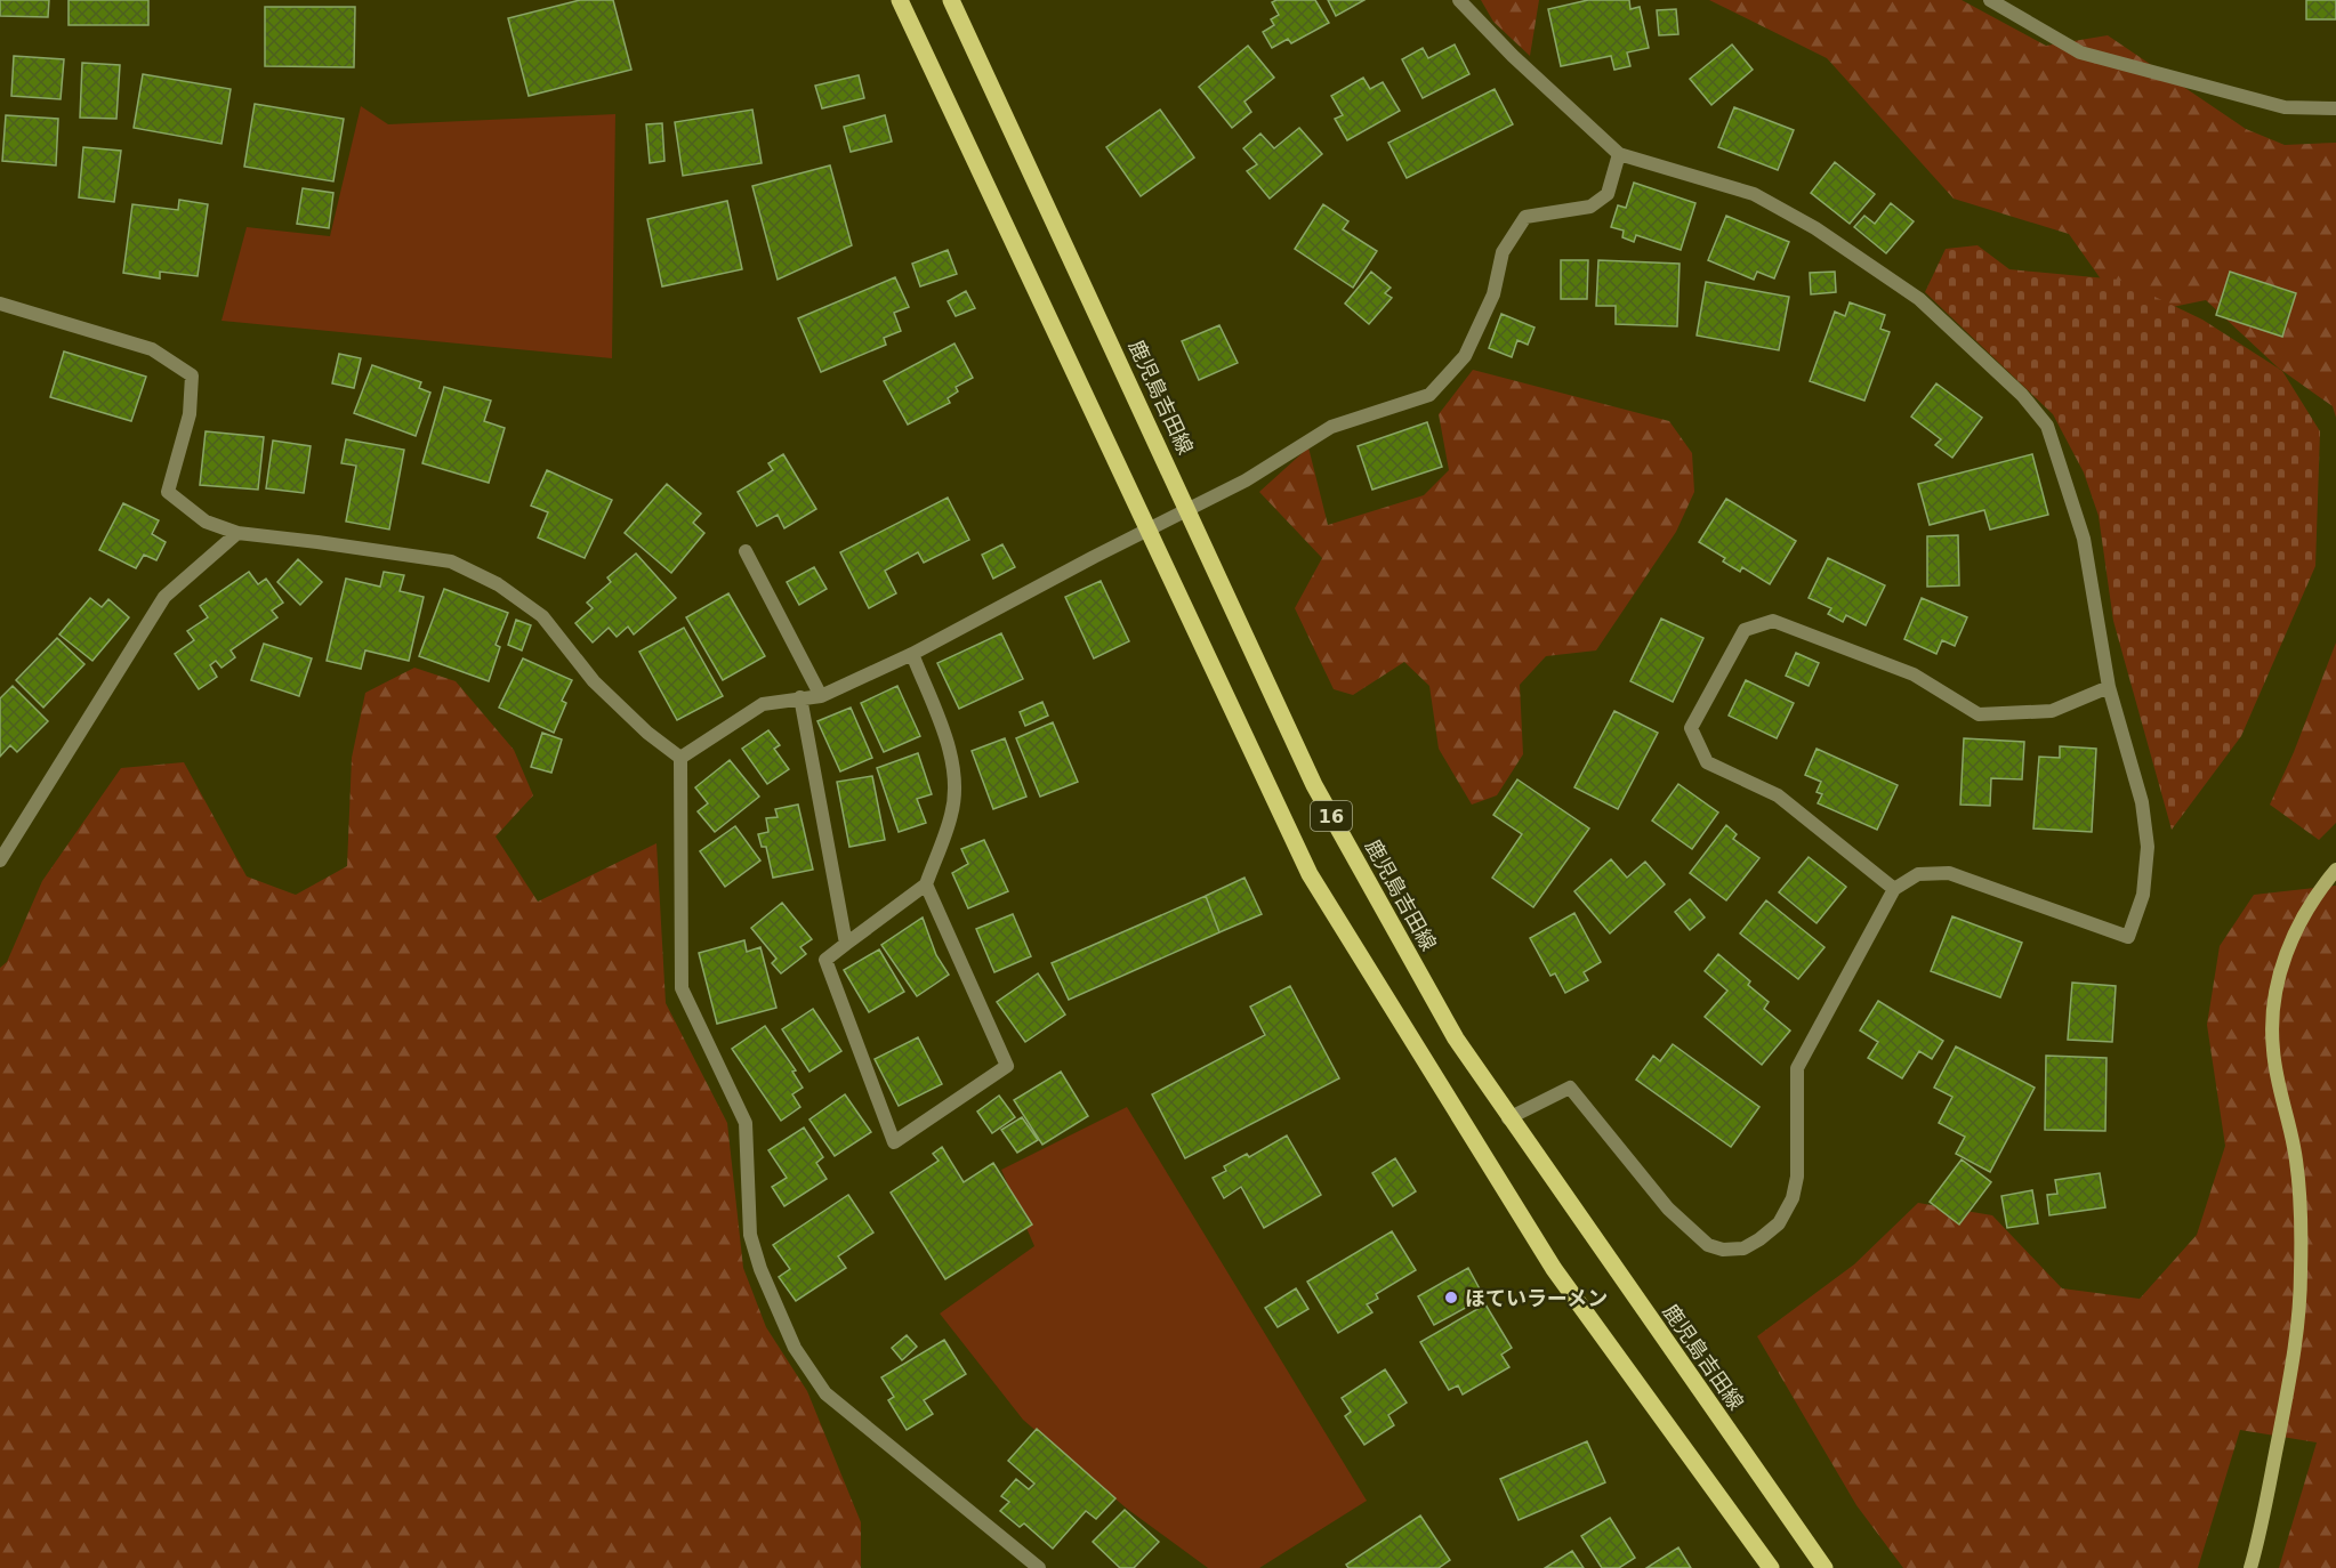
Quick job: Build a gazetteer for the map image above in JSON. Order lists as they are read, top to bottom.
{
  "streets": {
    "main road": ["鹿児島吉田線", "16"]
  },
  "places": ["ほていラーメン"]
}
